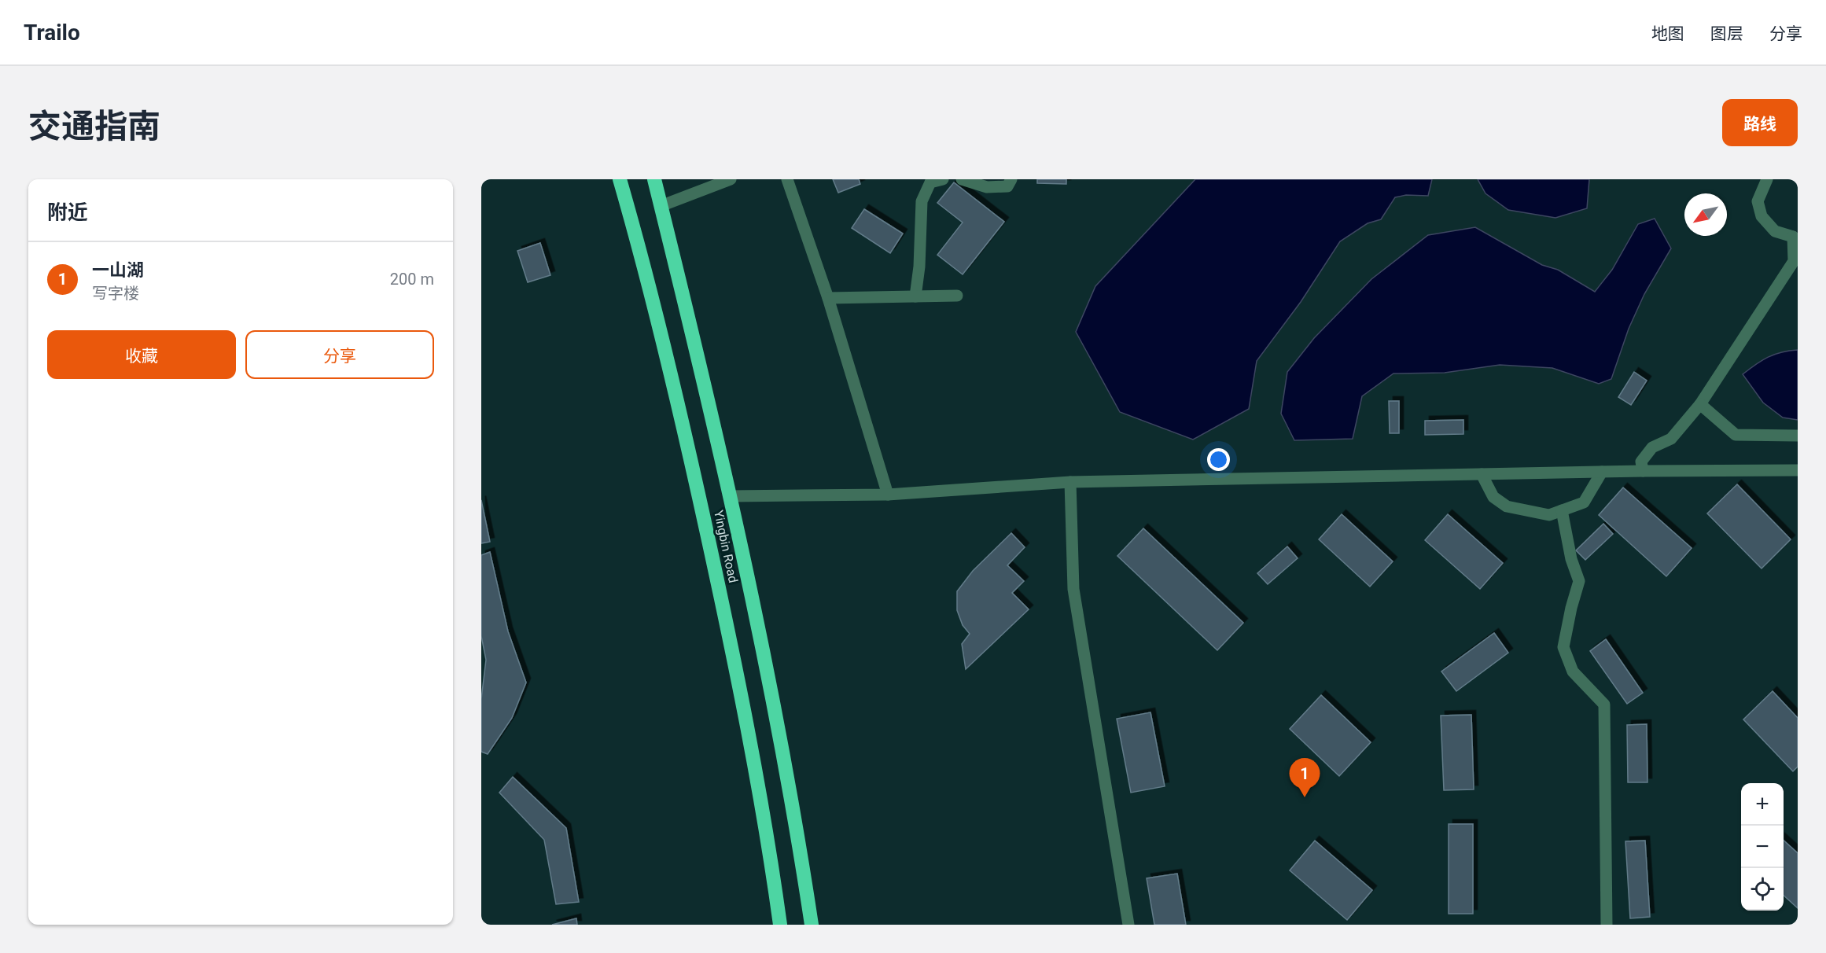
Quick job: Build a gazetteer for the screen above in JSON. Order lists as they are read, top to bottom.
{
  "streets": {
    "highway": ["Yingbin Road"]
  },
  "north": "bottom left",
  "page": {
    "header": "Trailo",
    "nav": ["地图", "图层", "分享"],
    "title": "交通指南",
    "buttons": [
      "路线",
      ["收藏", "分享"]
    ],
    "heading": "附近",
    "list": [
      {
        "mark": "1",
        "name": "一山湖",
        "note": "写字楼",
        "value": "200 m"
      }
    ],
    "pins": "1",
    "map_buttons": ["+", "−"]
  }
}
